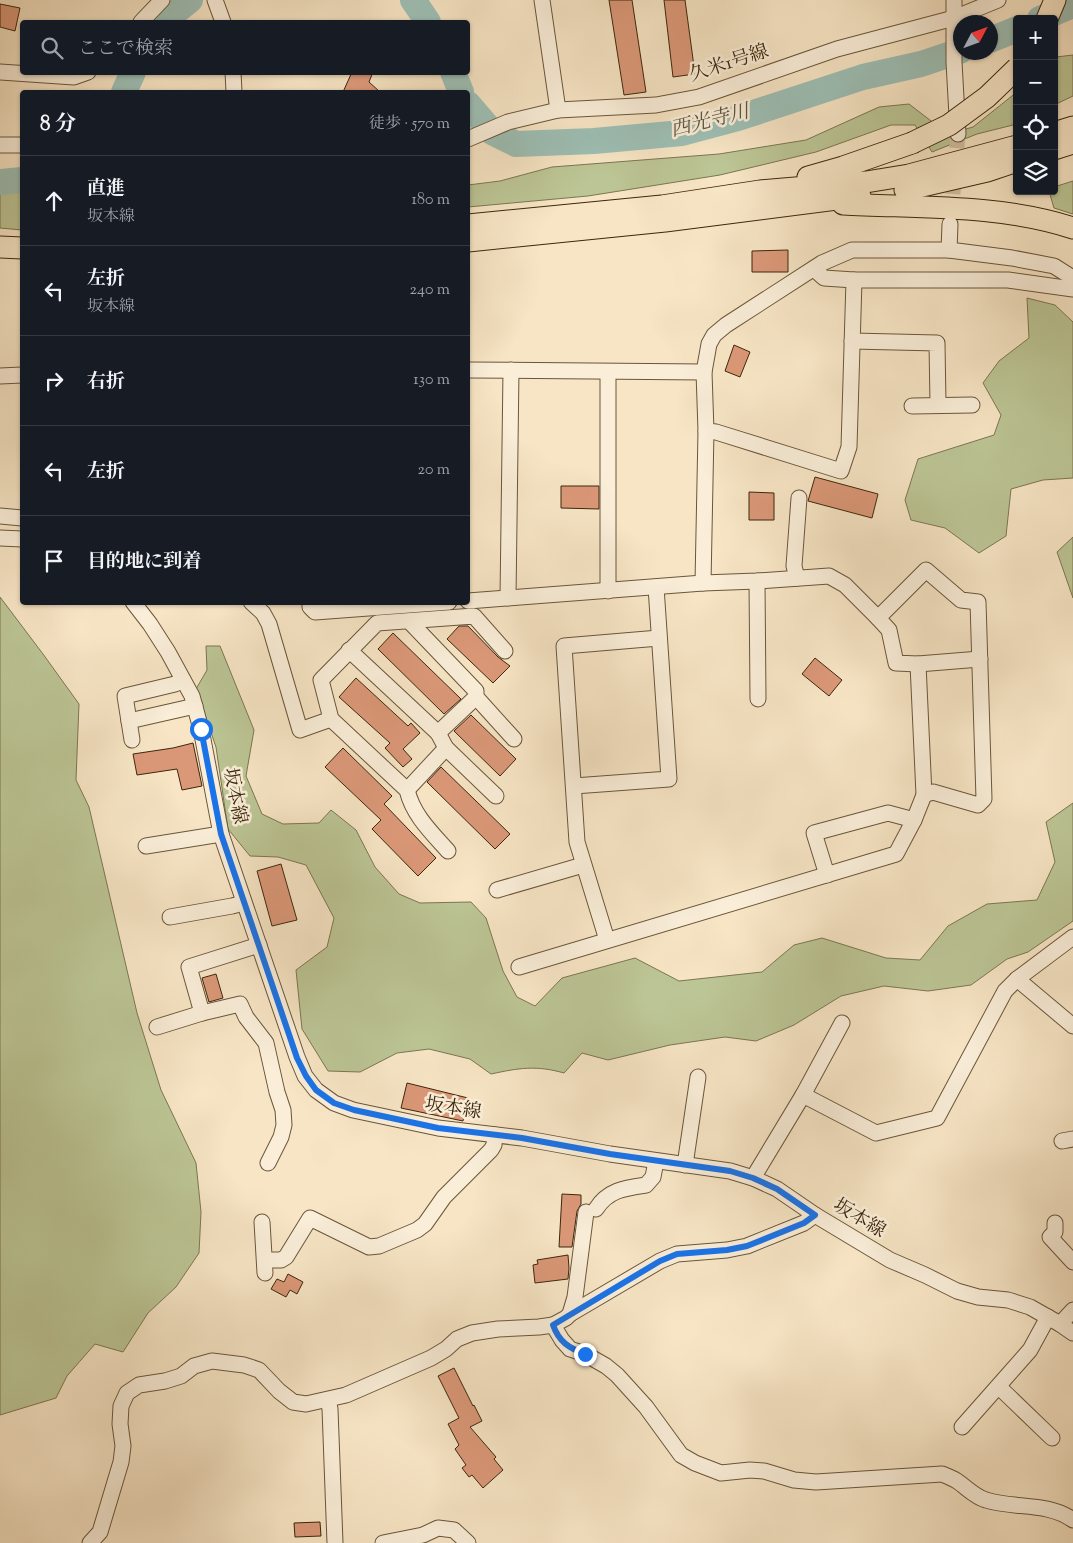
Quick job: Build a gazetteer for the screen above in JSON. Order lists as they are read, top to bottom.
{
  "streets": {
    "street": ["久米1号線", "坂本線"]
  },
  "water": ["西光寺川"],
  "north": "top right",
  "page": {
    "map_buttons": ["+", "−"],
    "search": "ここで検索",
    "heading": ["8 分", "徒歩 · 570 m"],
    "list": [
      ["直進", "坂本線", "180 m"],
      ["左折", "坂本線", "240 m"],
      ["右折", "130 m"],
      ["左折", "20 m"],
      "目的地に到着"
    ]
  }
}
